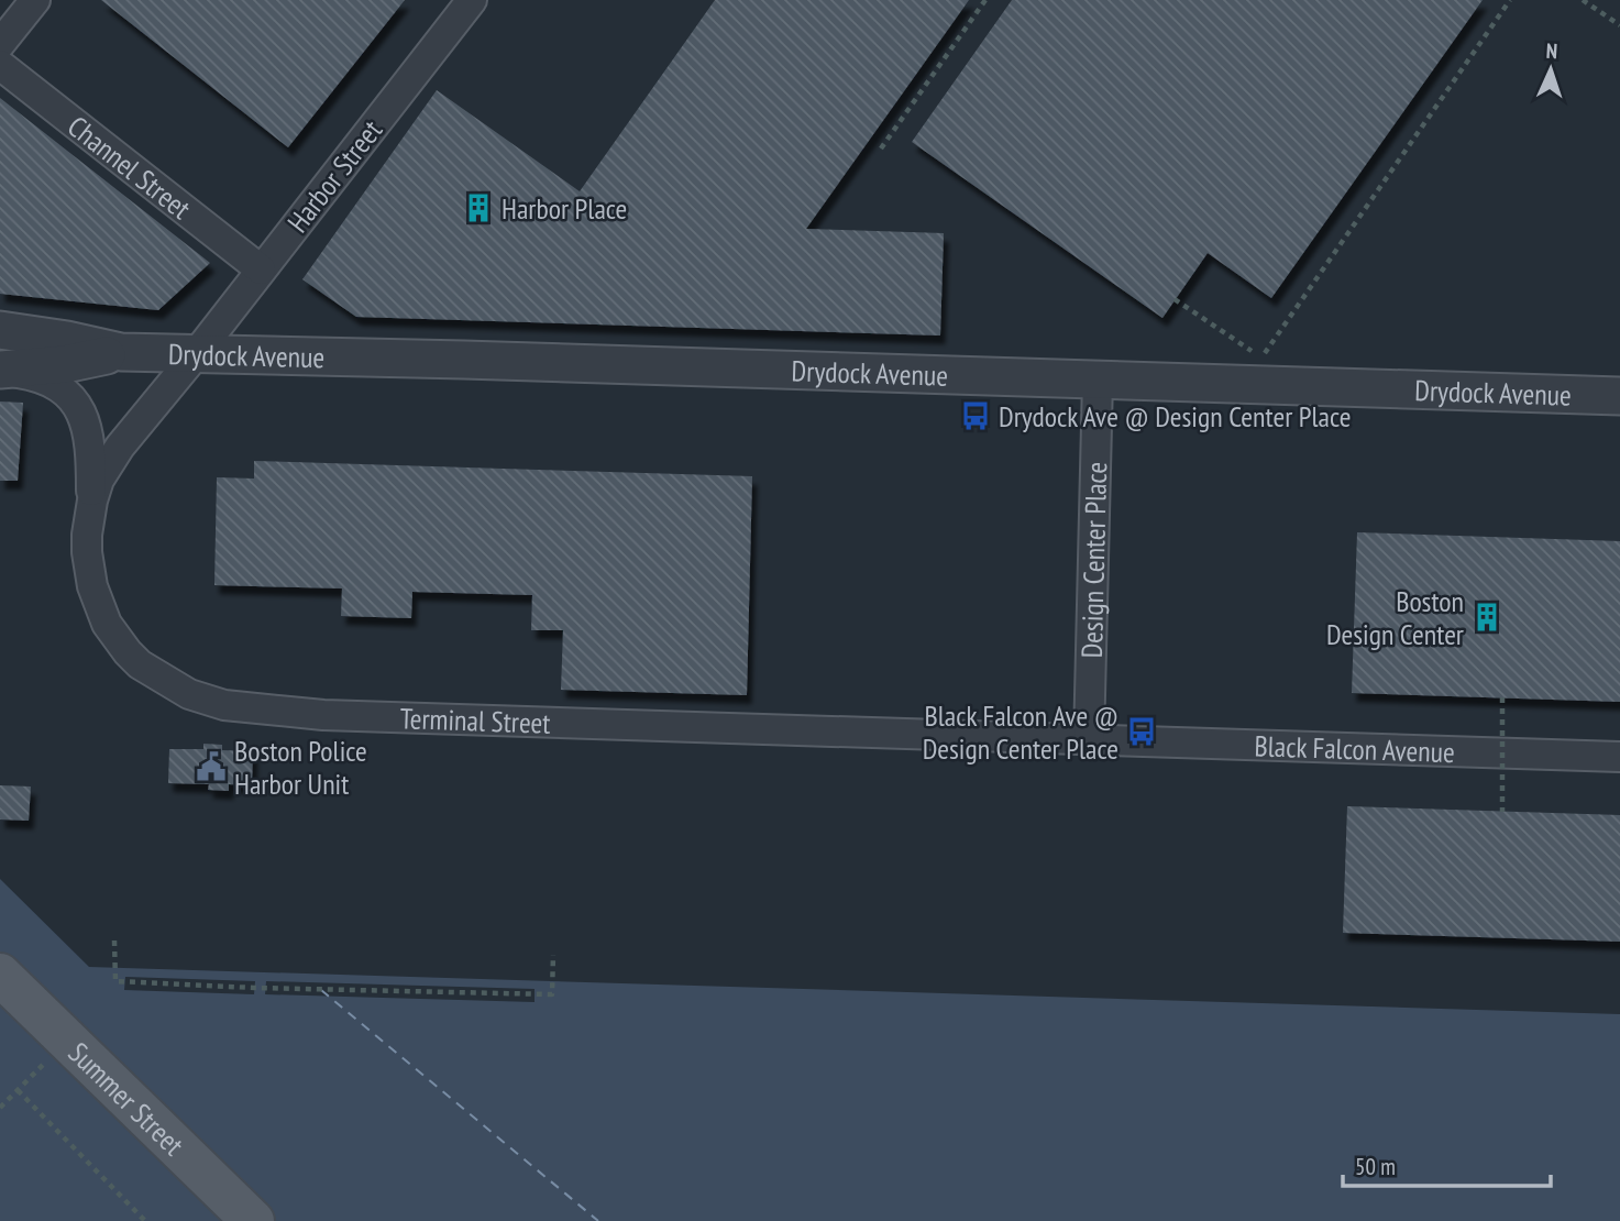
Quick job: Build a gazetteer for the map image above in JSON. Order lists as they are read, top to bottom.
{
  "streets": {
    "main road": ["Summer Street"],
    "street": [
      "Channel Street",
      "Harbor Street",
      "Drydock Avenue",
      "Design Center Place",
      "Terminal Street",
      "Black Falcon Avenue"
    ]
  },
  "crossings": [
    ["Channel Street", "Harbor Street"],
    ["Harbor Street", "Drydock Avenue"],
    ["Harbor Street", "Terminal Street"],
    ["Drydock Avenue", "Design Center Place"],
    ["Drydock Avenue", "Terminal Street"],
    ["Design Center Place", "Terminal Street"],
    ["Design Center Place", "Black Falcon Avenue"],
    ["Terminal Street", "Black Falcon Avenue"]
  ],
  "places": {
    "building": ["Harbor Place", "Boston Design Center"],
    "bus stop": ["Drydock Ave @ Design Center Place", "Black Falcon Ave @ Design Center Place"],
    "public building": ["Boston Police Harbor Unit"]
  },
  "scale_bar": "50 m",
  "north": "top"
}
